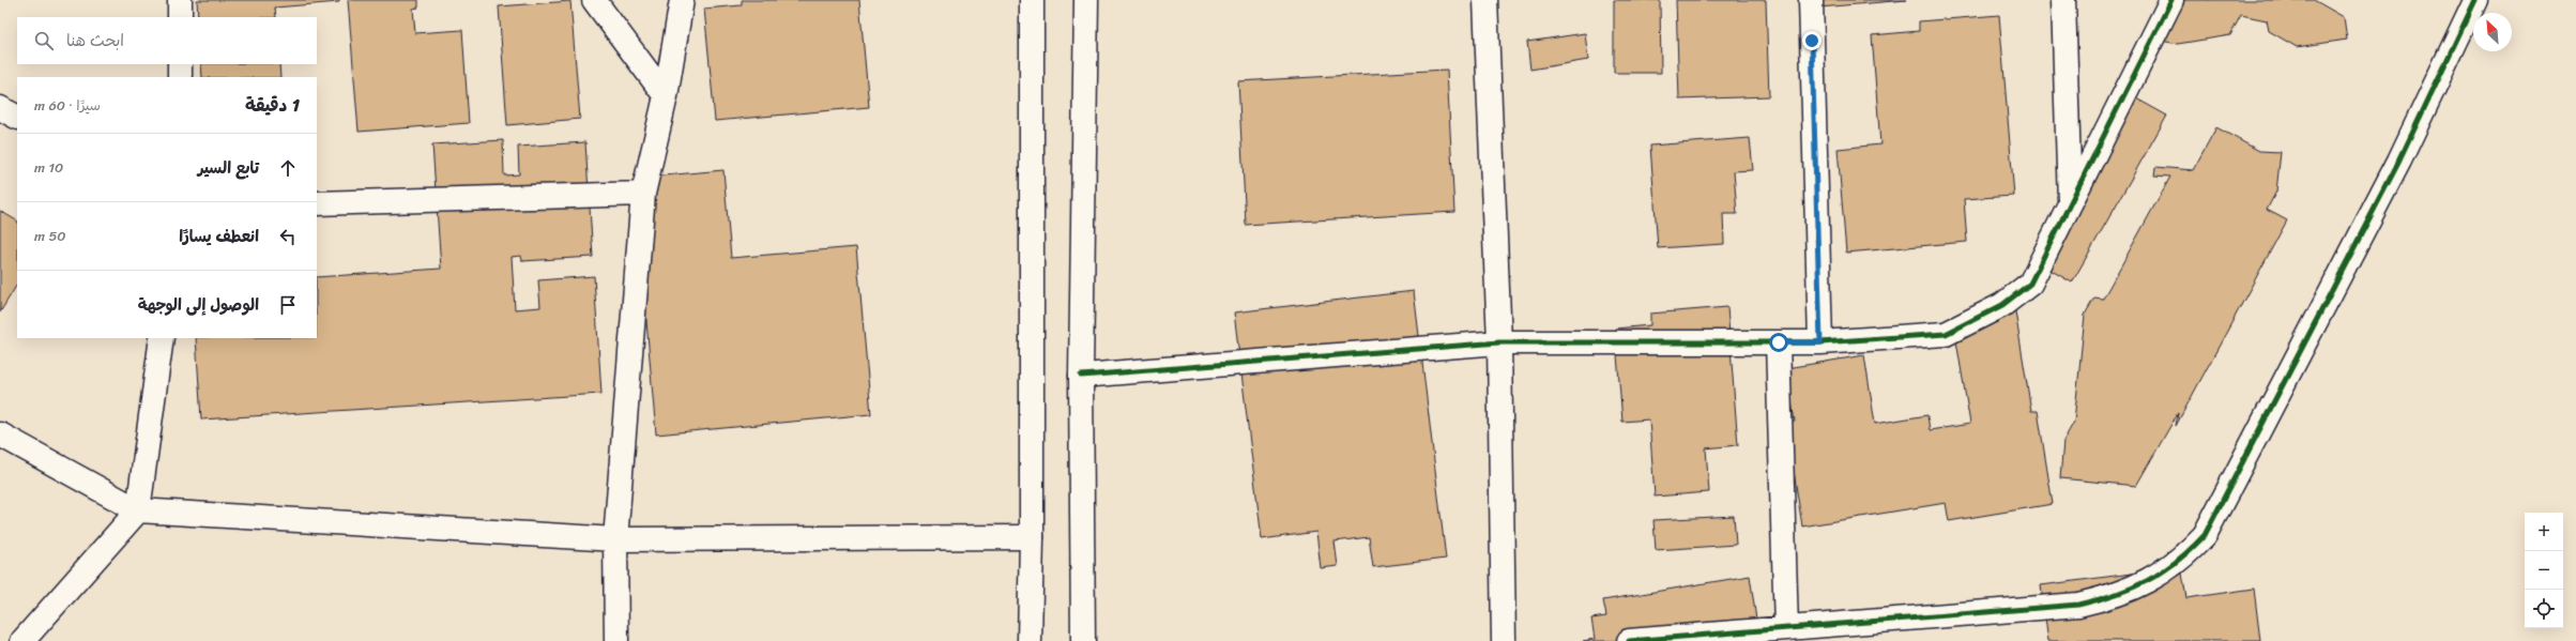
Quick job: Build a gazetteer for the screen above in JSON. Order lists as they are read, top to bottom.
{
  "north": "top left",
  "page": {
    "search": "ابحث هنا",
    "heading": ["1 دقيقة", "سيرًا · 60 m"],
    "list": [
      ["تابع السير", "10 m"],
      ["انعطف يسارًا", "50 m"],
      "الوصول إلى الوجهة"
    ],
    "map_buttons": ["+", "−"]
  }
}
